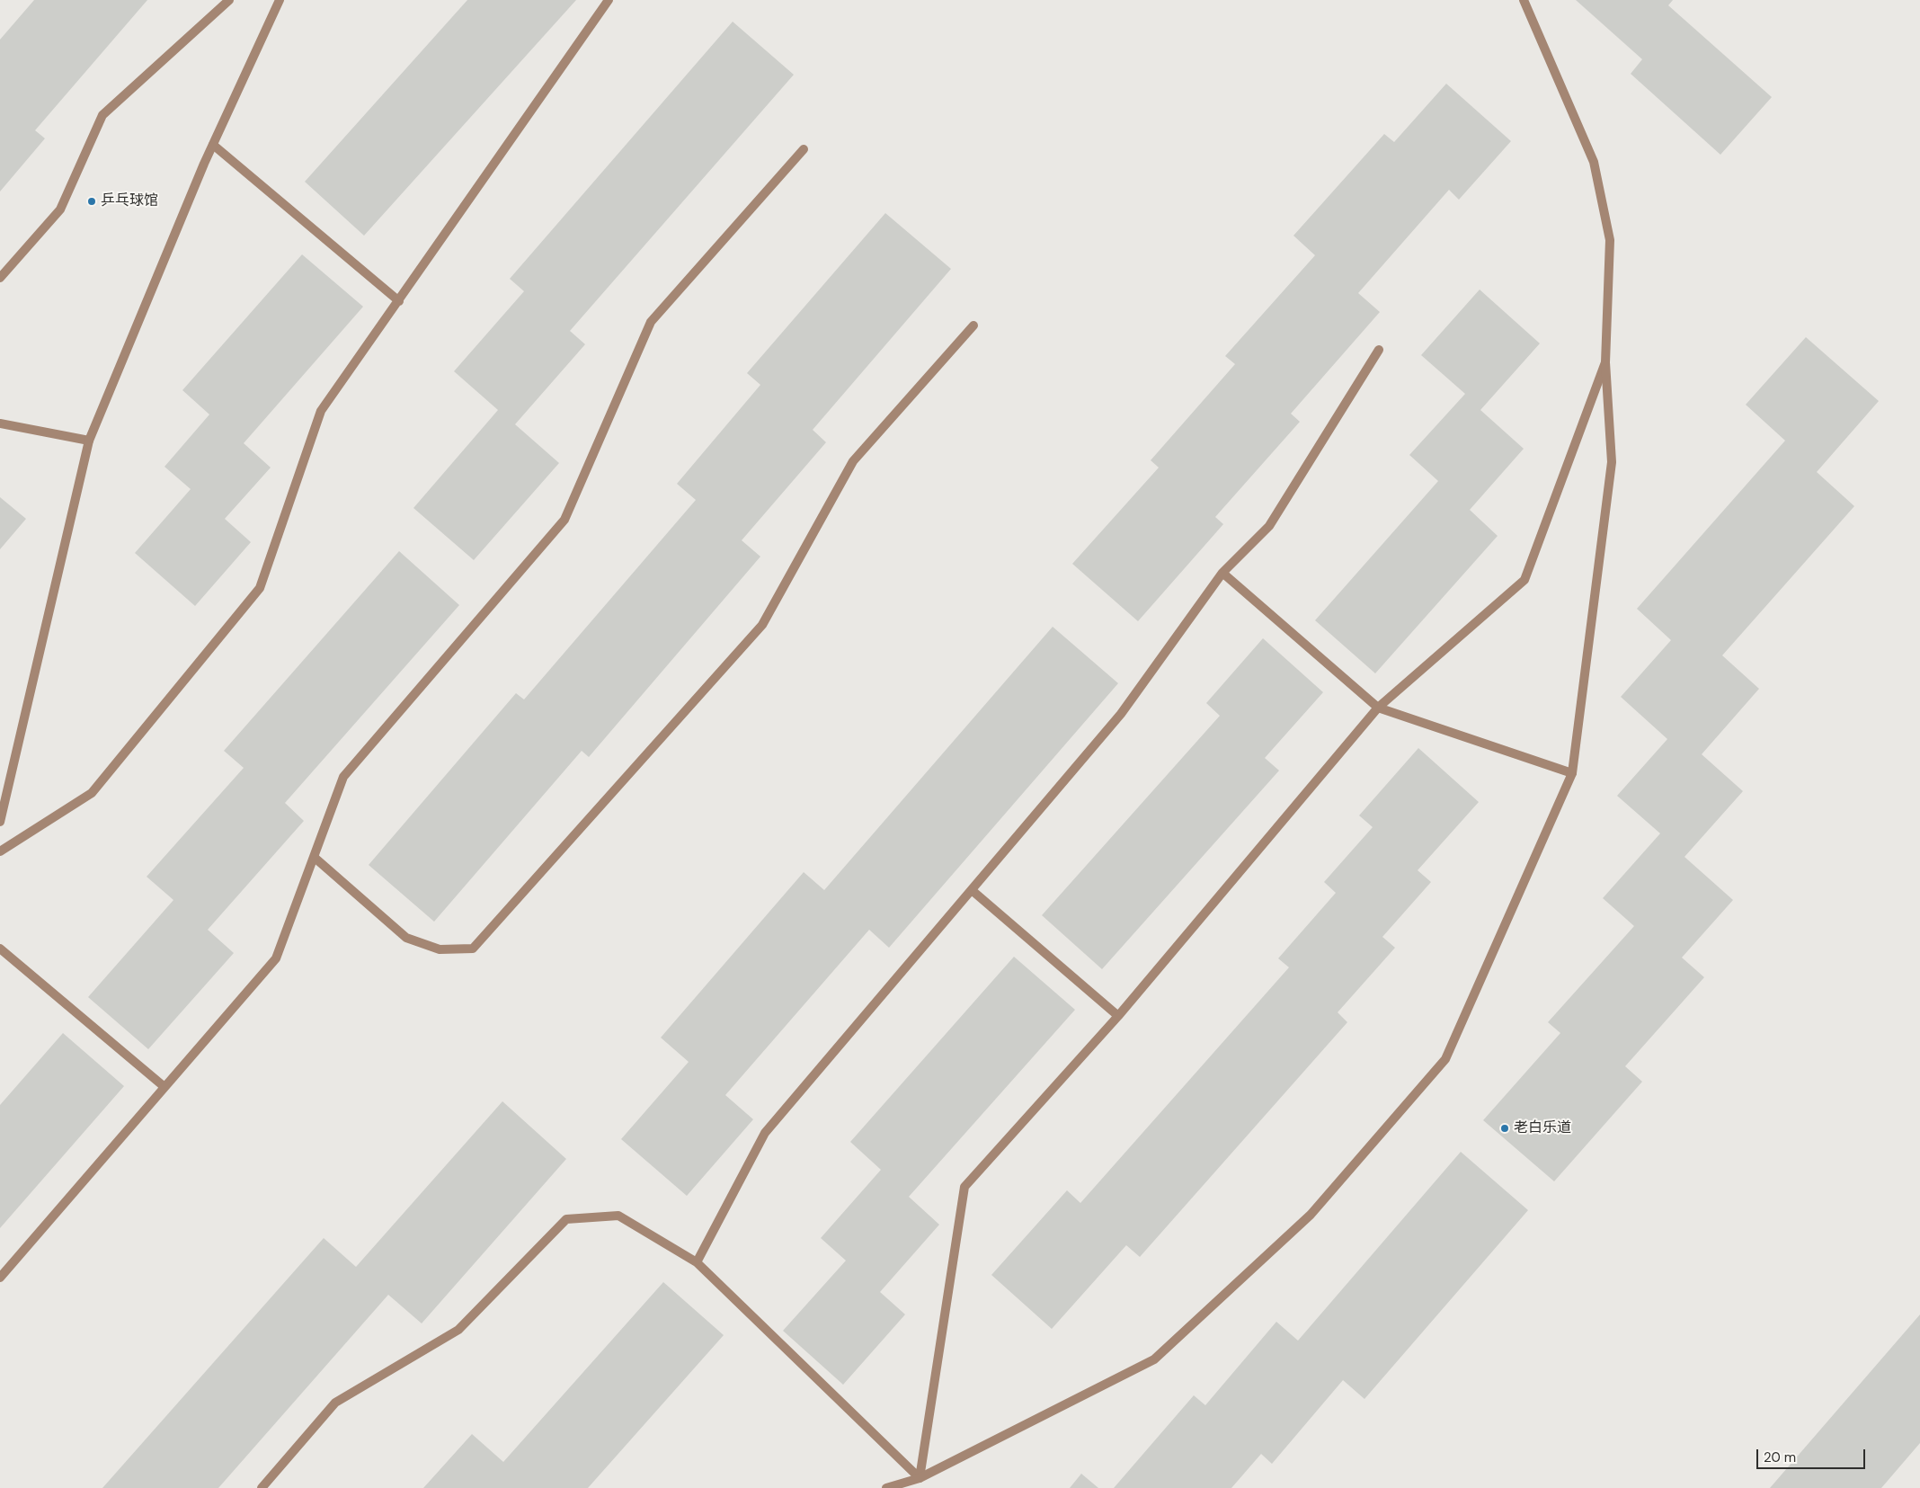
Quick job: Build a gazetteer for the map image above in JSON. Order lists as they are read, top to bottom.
{
  "places": ["乒乓球馆", "老白乐道"],
  "scale_bar": "20 m"
}
